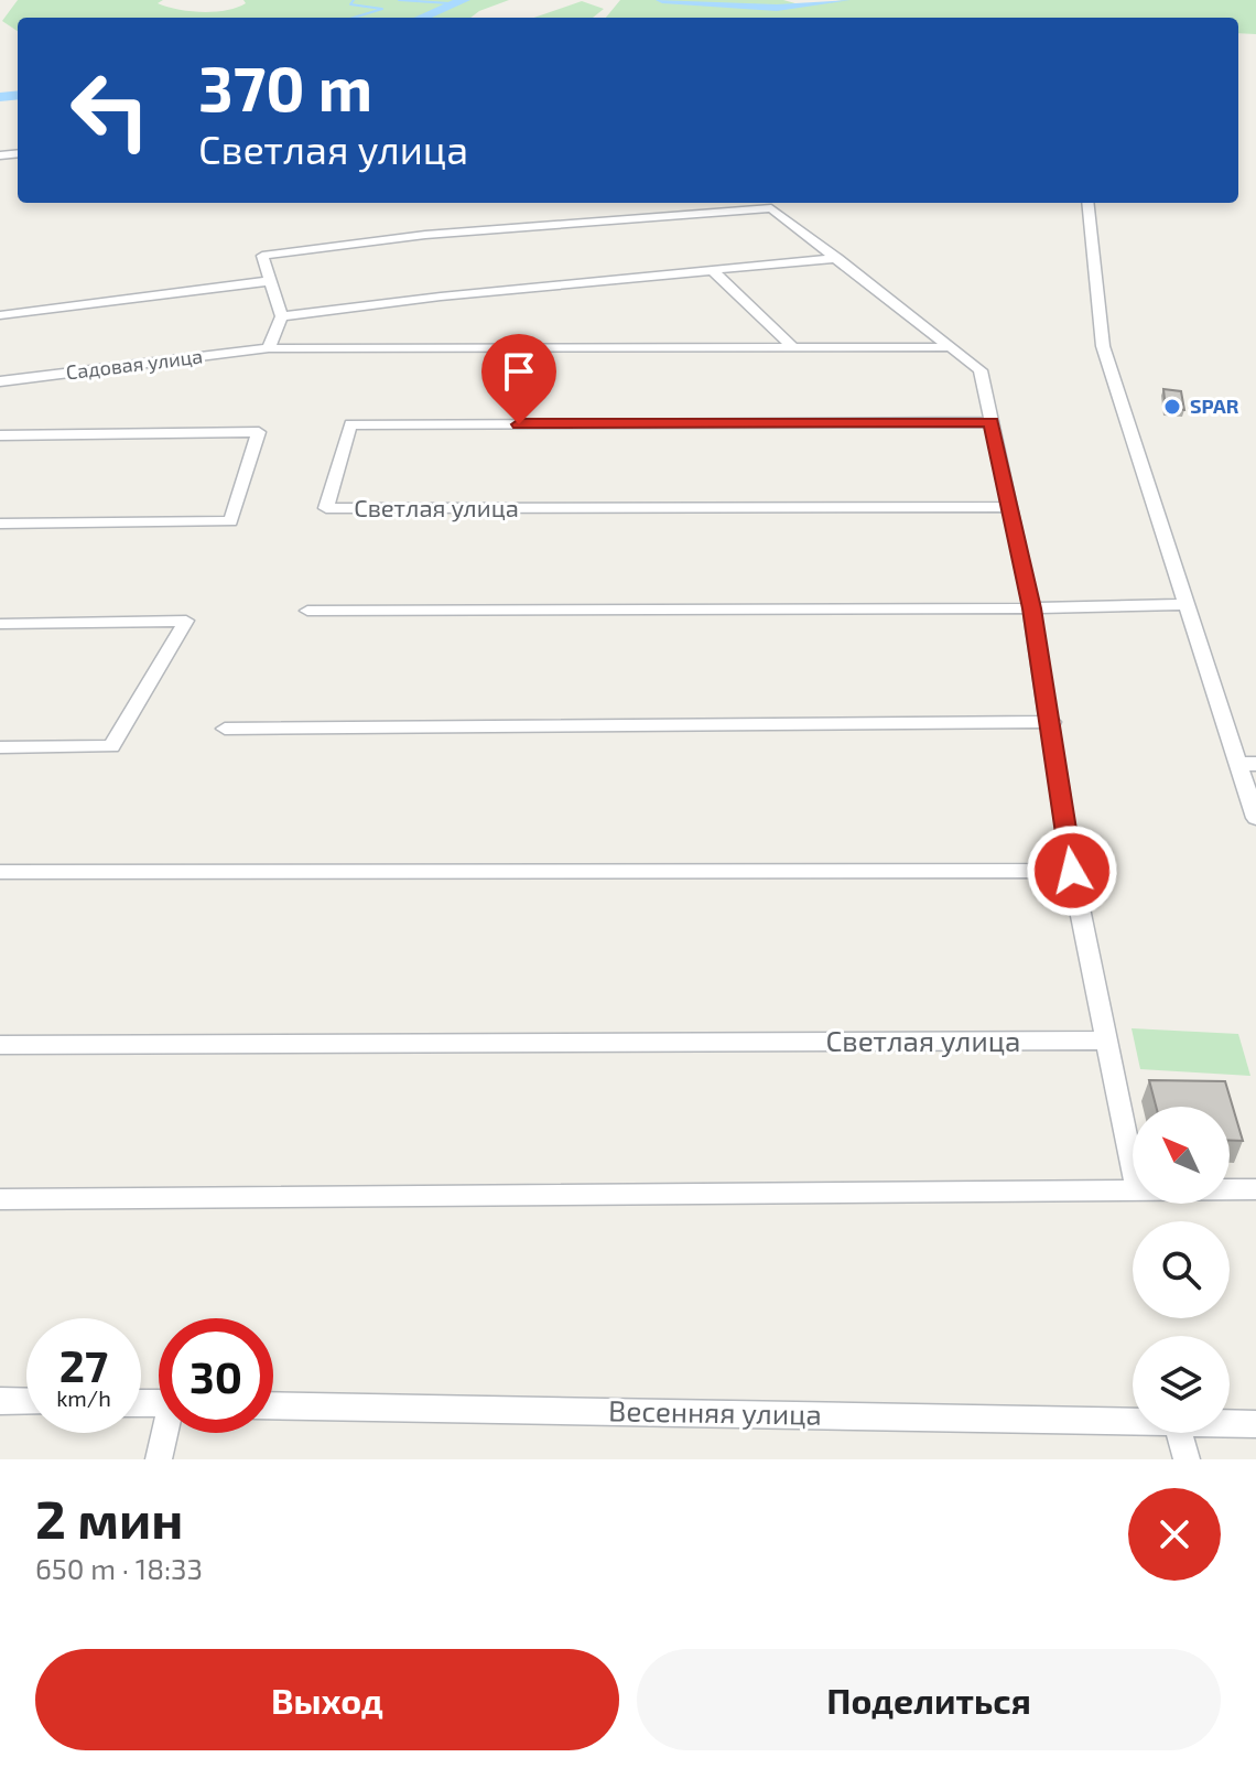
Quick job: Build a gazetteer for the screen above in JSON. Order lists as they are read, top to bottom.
{
  "streets": {
    "street": ["Садовая улица", "Светлая улица", "Весенняя улица"]
  },
  "places": ["SPAR"],
  "north": "top left",
  "page": {
    "turn": ["370 m", "Светлая улица"],
    "speed": "27 km/h",
    "limit": "30",
    "heading": ["2 мин", "650 m · 18:33"],
    "buttons": ["Выход", "Поделиться"]
  }
}
